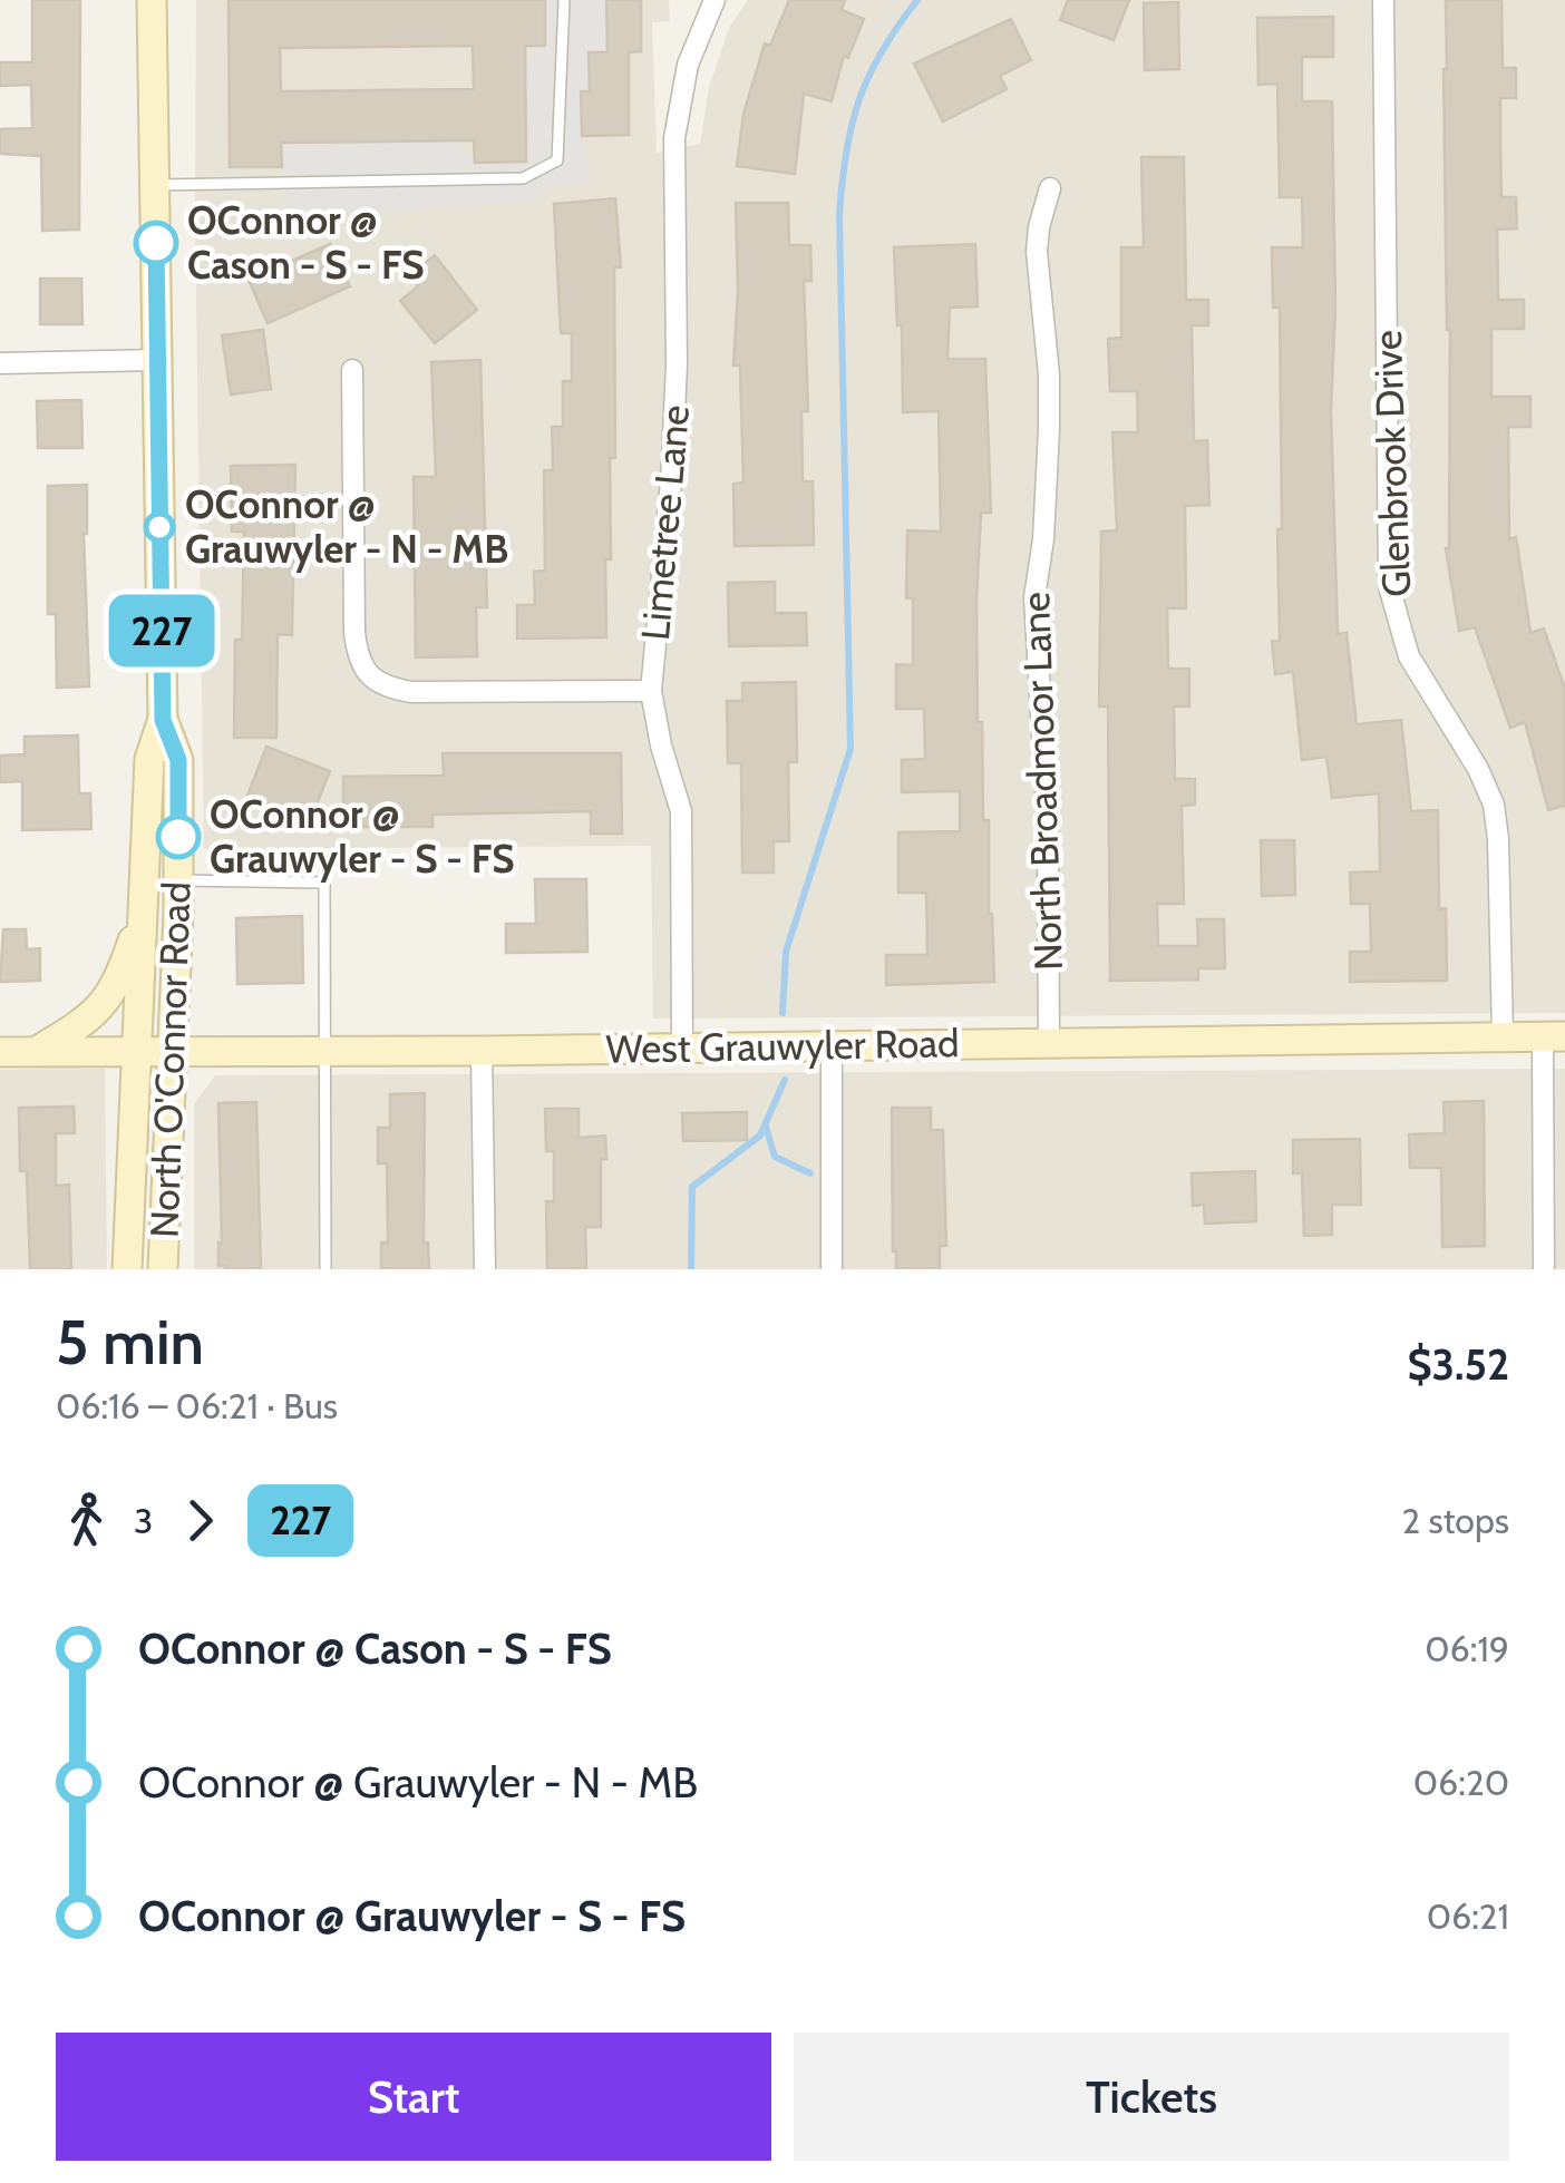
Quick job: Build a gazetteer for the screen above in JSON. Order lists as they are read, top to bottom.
{
  "streets": {
    "main road": ["West Grauwyler Road", "North O'Connor Road"],
    "street": ["Glenbrook Drive", "Limetree Lane", "North Broadmoor Lane"]
  },
  "crossings": [
    ["Glenbrook Drive", "West Grauwyler Road"],
    ["Limetree Lane", "West Grauwyler Road"],
    ["North Broadmoor Lane", "West Grauwyler Road"],
    ["West Grauwyler Road", "North O'Connor Road"]
  ],
  "places": ["OConnor @ Cason - S - FS", "OConnor @ Grauwyler - N - MB", "OConnor @ Grauwyler - S - FS"],
  "lines": ["bus line 227"],
  "page": {
    "on_map": "227",
    "heading": ["5 min", "06:16 – 06:21 · Bus", "$3.52"],
    "legs": ["3", "227", "2 stops"],
    "list": [
      {
        "name": "OConnor @ Cason - S - FS",
        "value": "06:19"
      },
      {
        "name": "OConnor @ Grauwyler - N - MB",
        "value": "06:20"
      },
      {
        "name": "OConnor @ Grauwyler - S - FS",
        "value": "06:21"
      }
    ],
    "buttons": ["Start", "Tickets"]
  }
}
